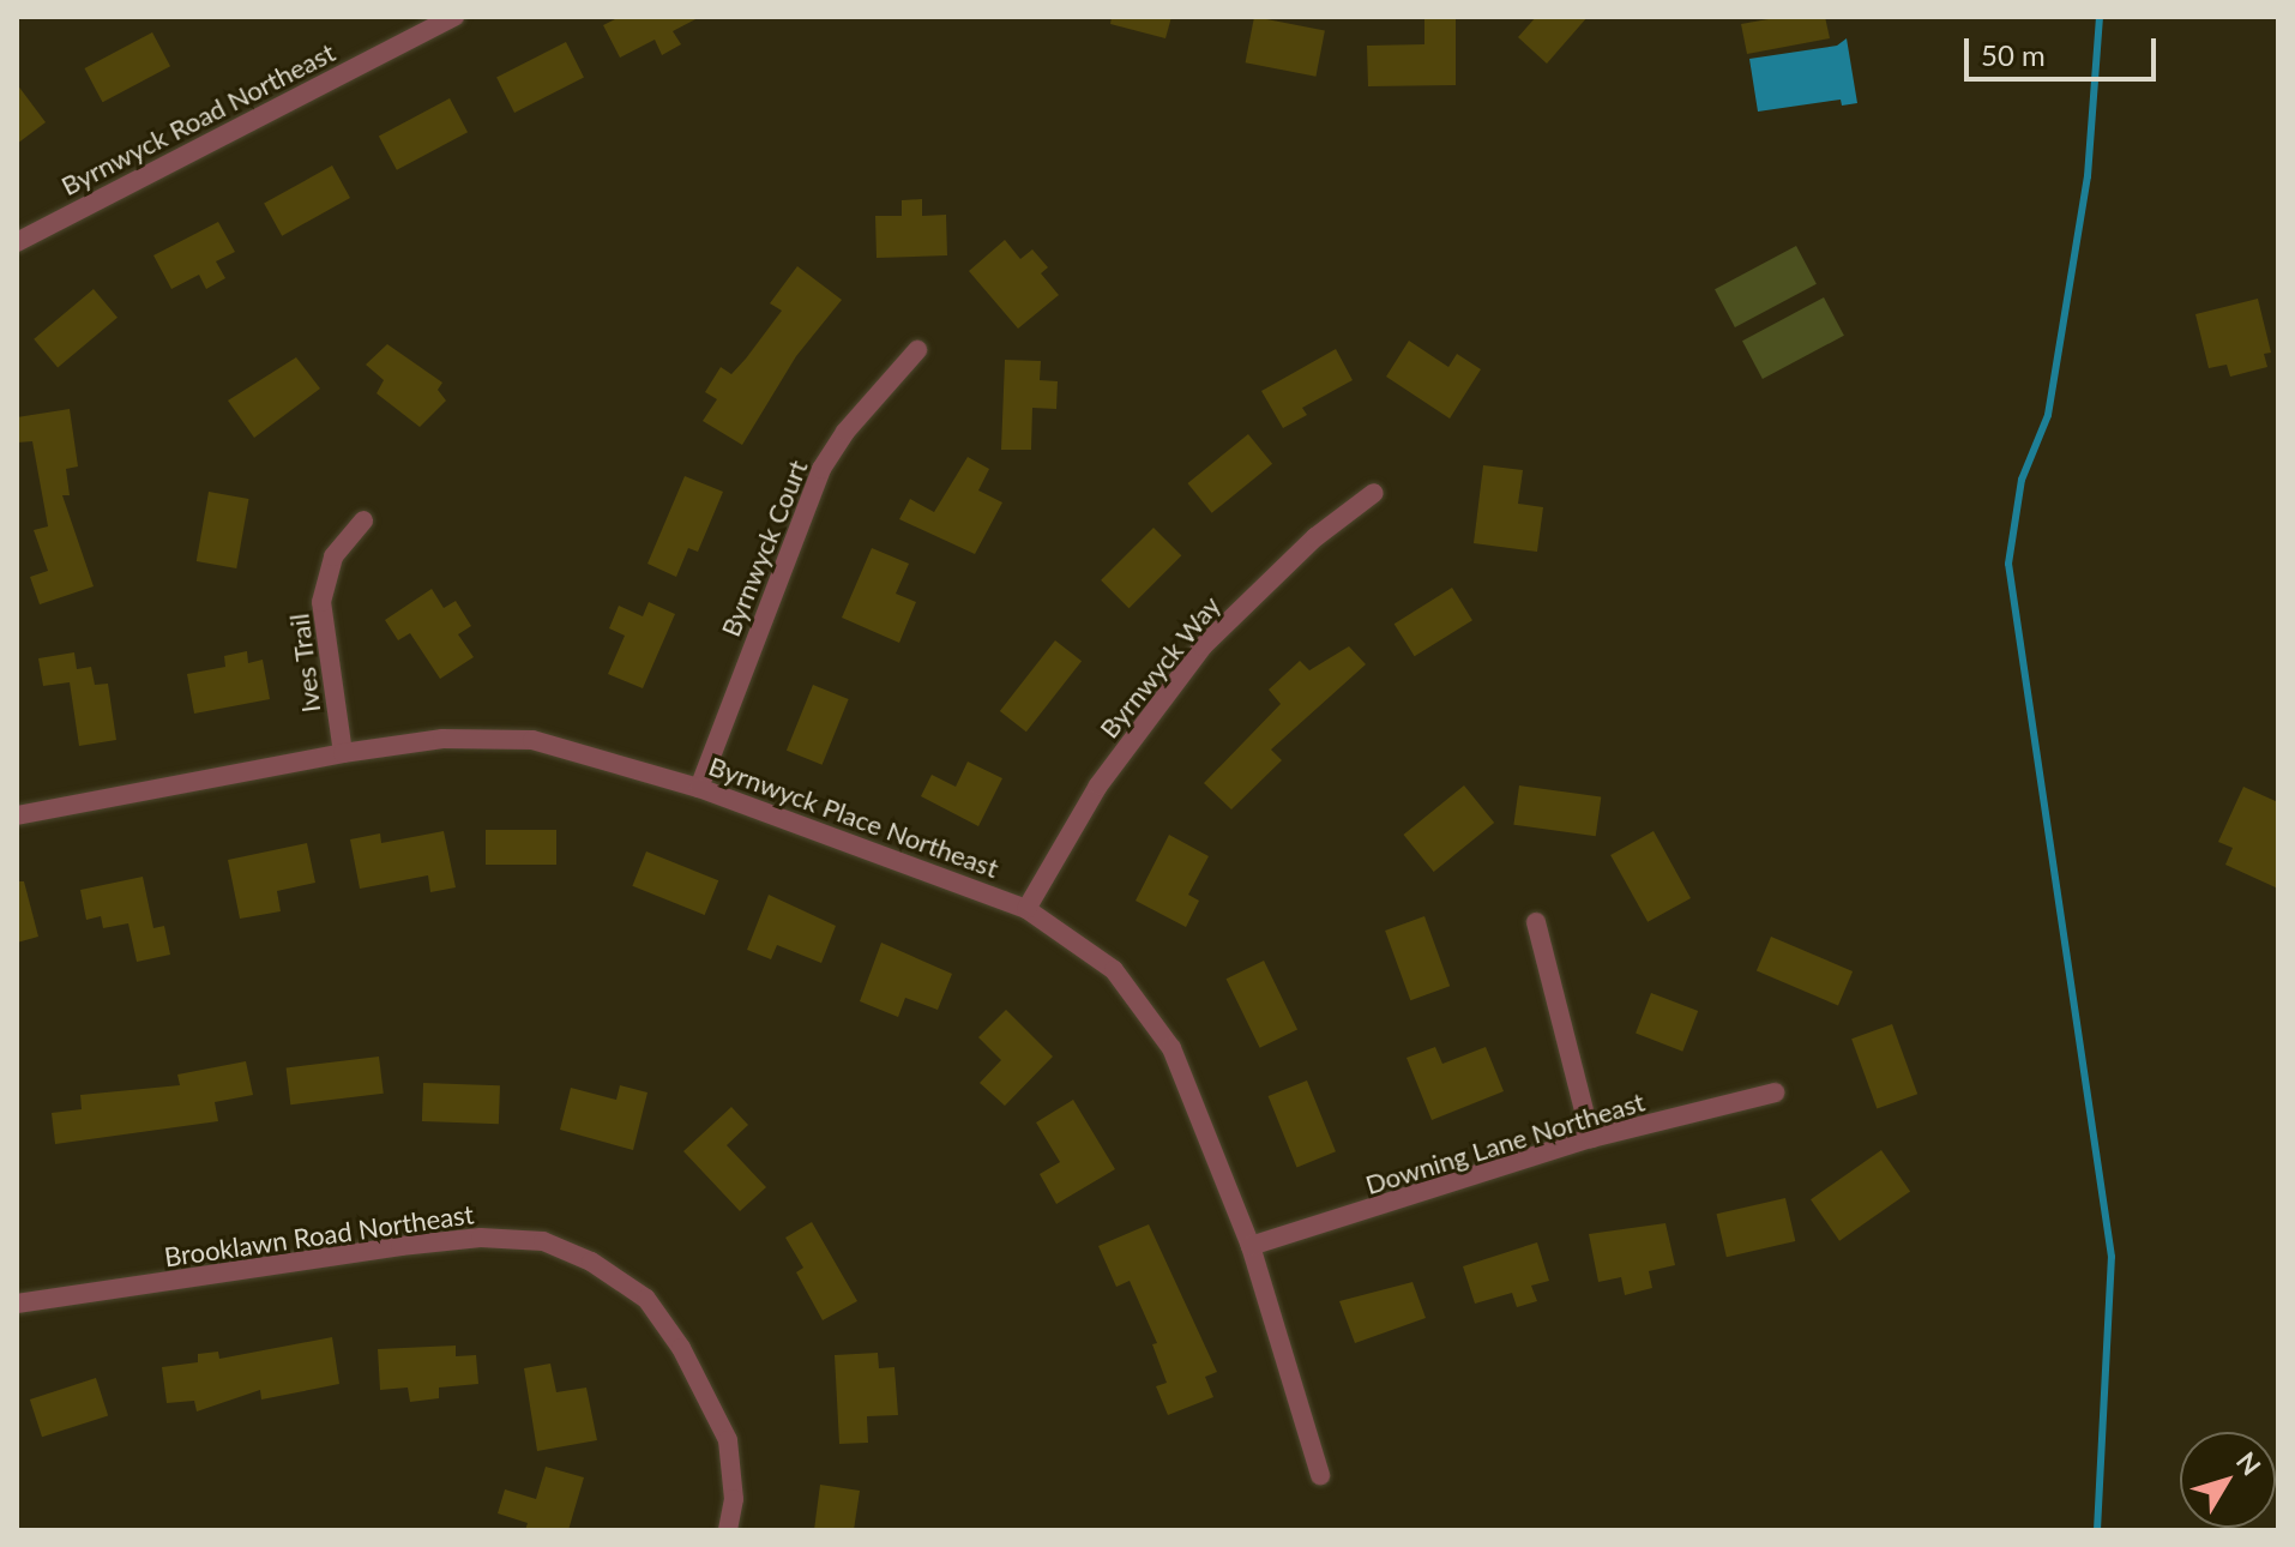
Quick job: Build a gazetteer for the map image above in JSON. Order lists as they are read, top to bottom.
{
  "streets": {
    "street": [
      "Byrnwyck Road Northeast",
      "Byrnwyck Court",
      "Ives Trail",
      "Byrnwyck Way",
      "Byrnwyck Place Northeast",
      "Downing Lane Northeast",
      "Brooklawn Road Northeast"
    ]
  },
  "crossings": [
    ["Byrnwyck Court", "Byrnwyck Place Northeast"],
    ["Ives Trail", "Byrnwyck Place Northeast"],
    ["Byrnwyck Way", "Byrnwyck Place Northeast"],
    ["Byrnwyck Place Northeast", "Downing Lane Northeast"]
  ],
  "scale_bar": "50 m",
  "north": "top right"
}
